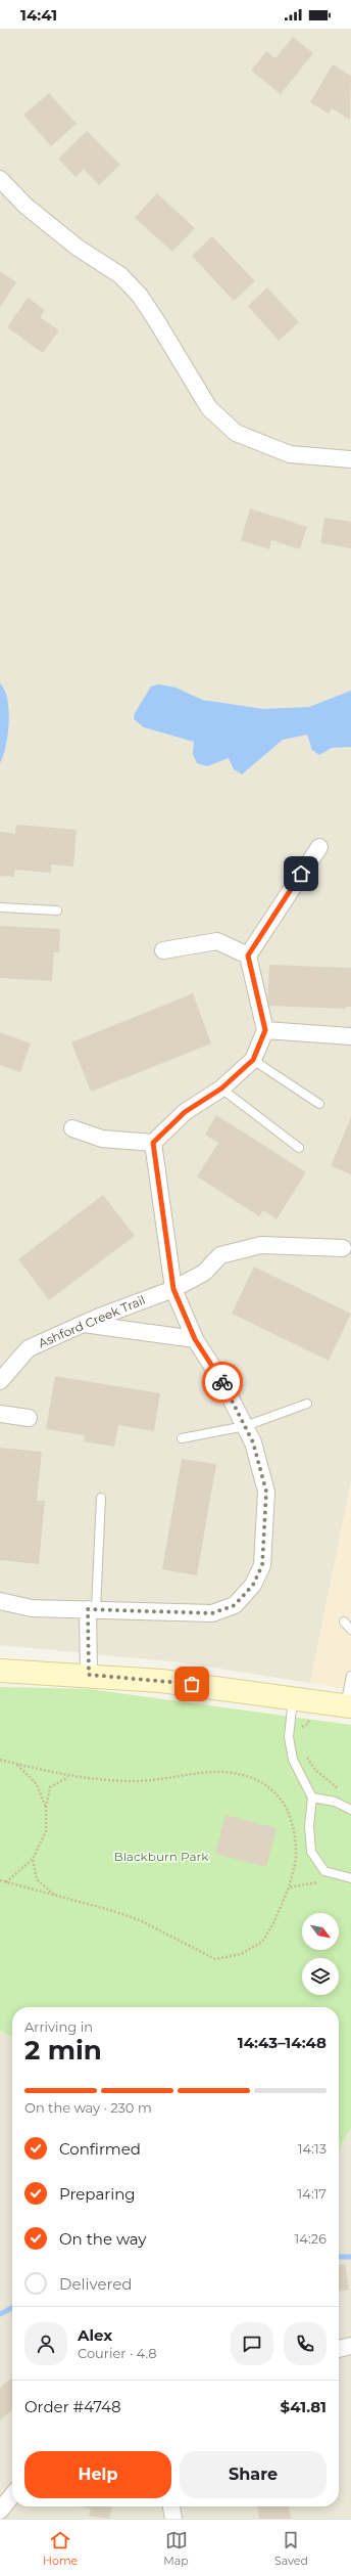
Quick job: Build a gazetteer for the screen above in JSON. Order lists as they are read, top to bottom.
{
  "streets": {
    "street": ["Ashford Creek Trail"]
  },
  "parks": ["Blackburn Park"],
  "north": "bottom right",
  "page": {
    "status": "14:41",
    "heading": ["2 min", "Arriving in", "14:43–14:48"],
    "panel": [
      "Alex",
      "Courier · 4.8",
      "Order #4748",
      "$41.81"
    ],
    "bar": "On the way · 230 m",
    "list": [
      ["Confirmed", "14:13"],
      ["Preparing", "14:17"],
      ["On the way", "14:26"],
      "Delivered"
    ],
    "buttons": ["Help", "Share"],
    "tabs": ["Home", "Map", "Saved"]
  }
}
